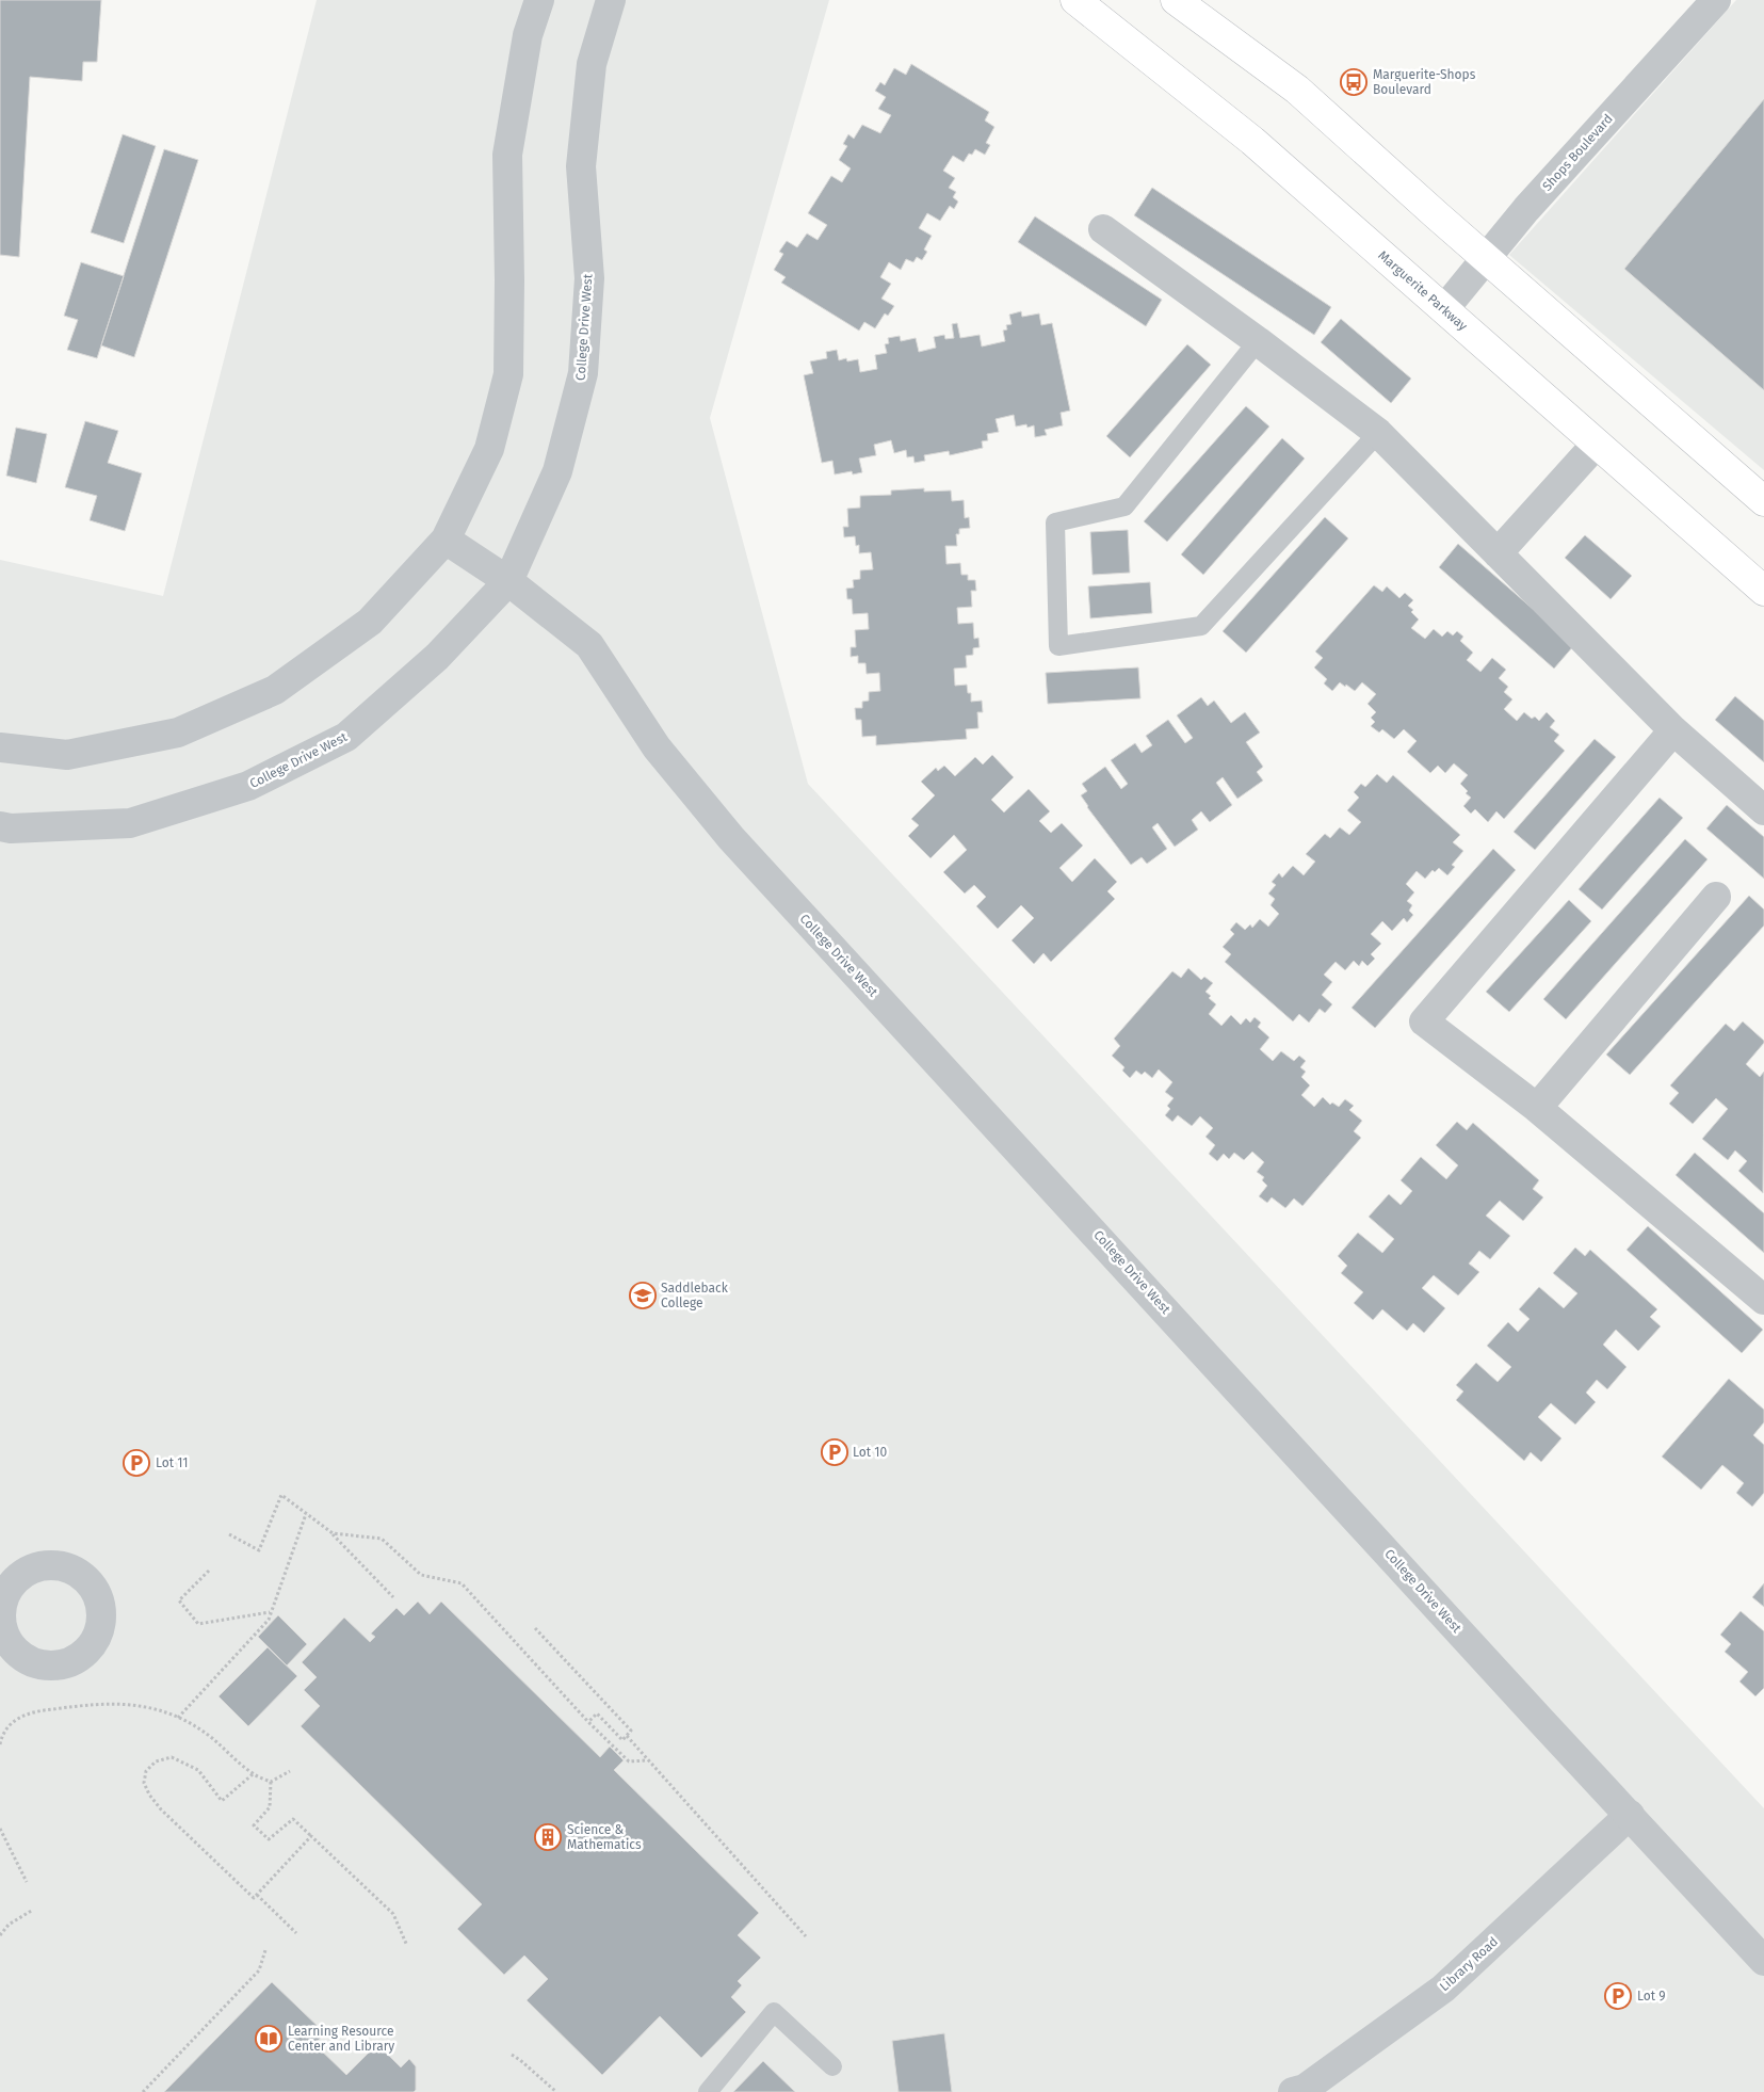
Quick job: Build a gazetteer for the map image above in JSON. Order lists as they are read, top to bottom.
{
  "streets": {
    "main road": ["Marguerite Parkway"],
    "street": ["Shops Boulevard", "College Drive West", "Library Road"]
  },
  "crossings": [
    ["Shops Boulevard", "Marguerite Parkway"],
    ["College Drive West", "Library Road"]
  ],
  "places": {
    "bus stop": ["Marguerite-Shops Boulevard"],
    "school or university": ["Saddleback College"],
    "parking": ["Lot 10", "Lot 11", "Lot 9"],
    "building": ["Science & Mathematics"],
    "library": ["Learning Resource Center and Library"]
  }
}
